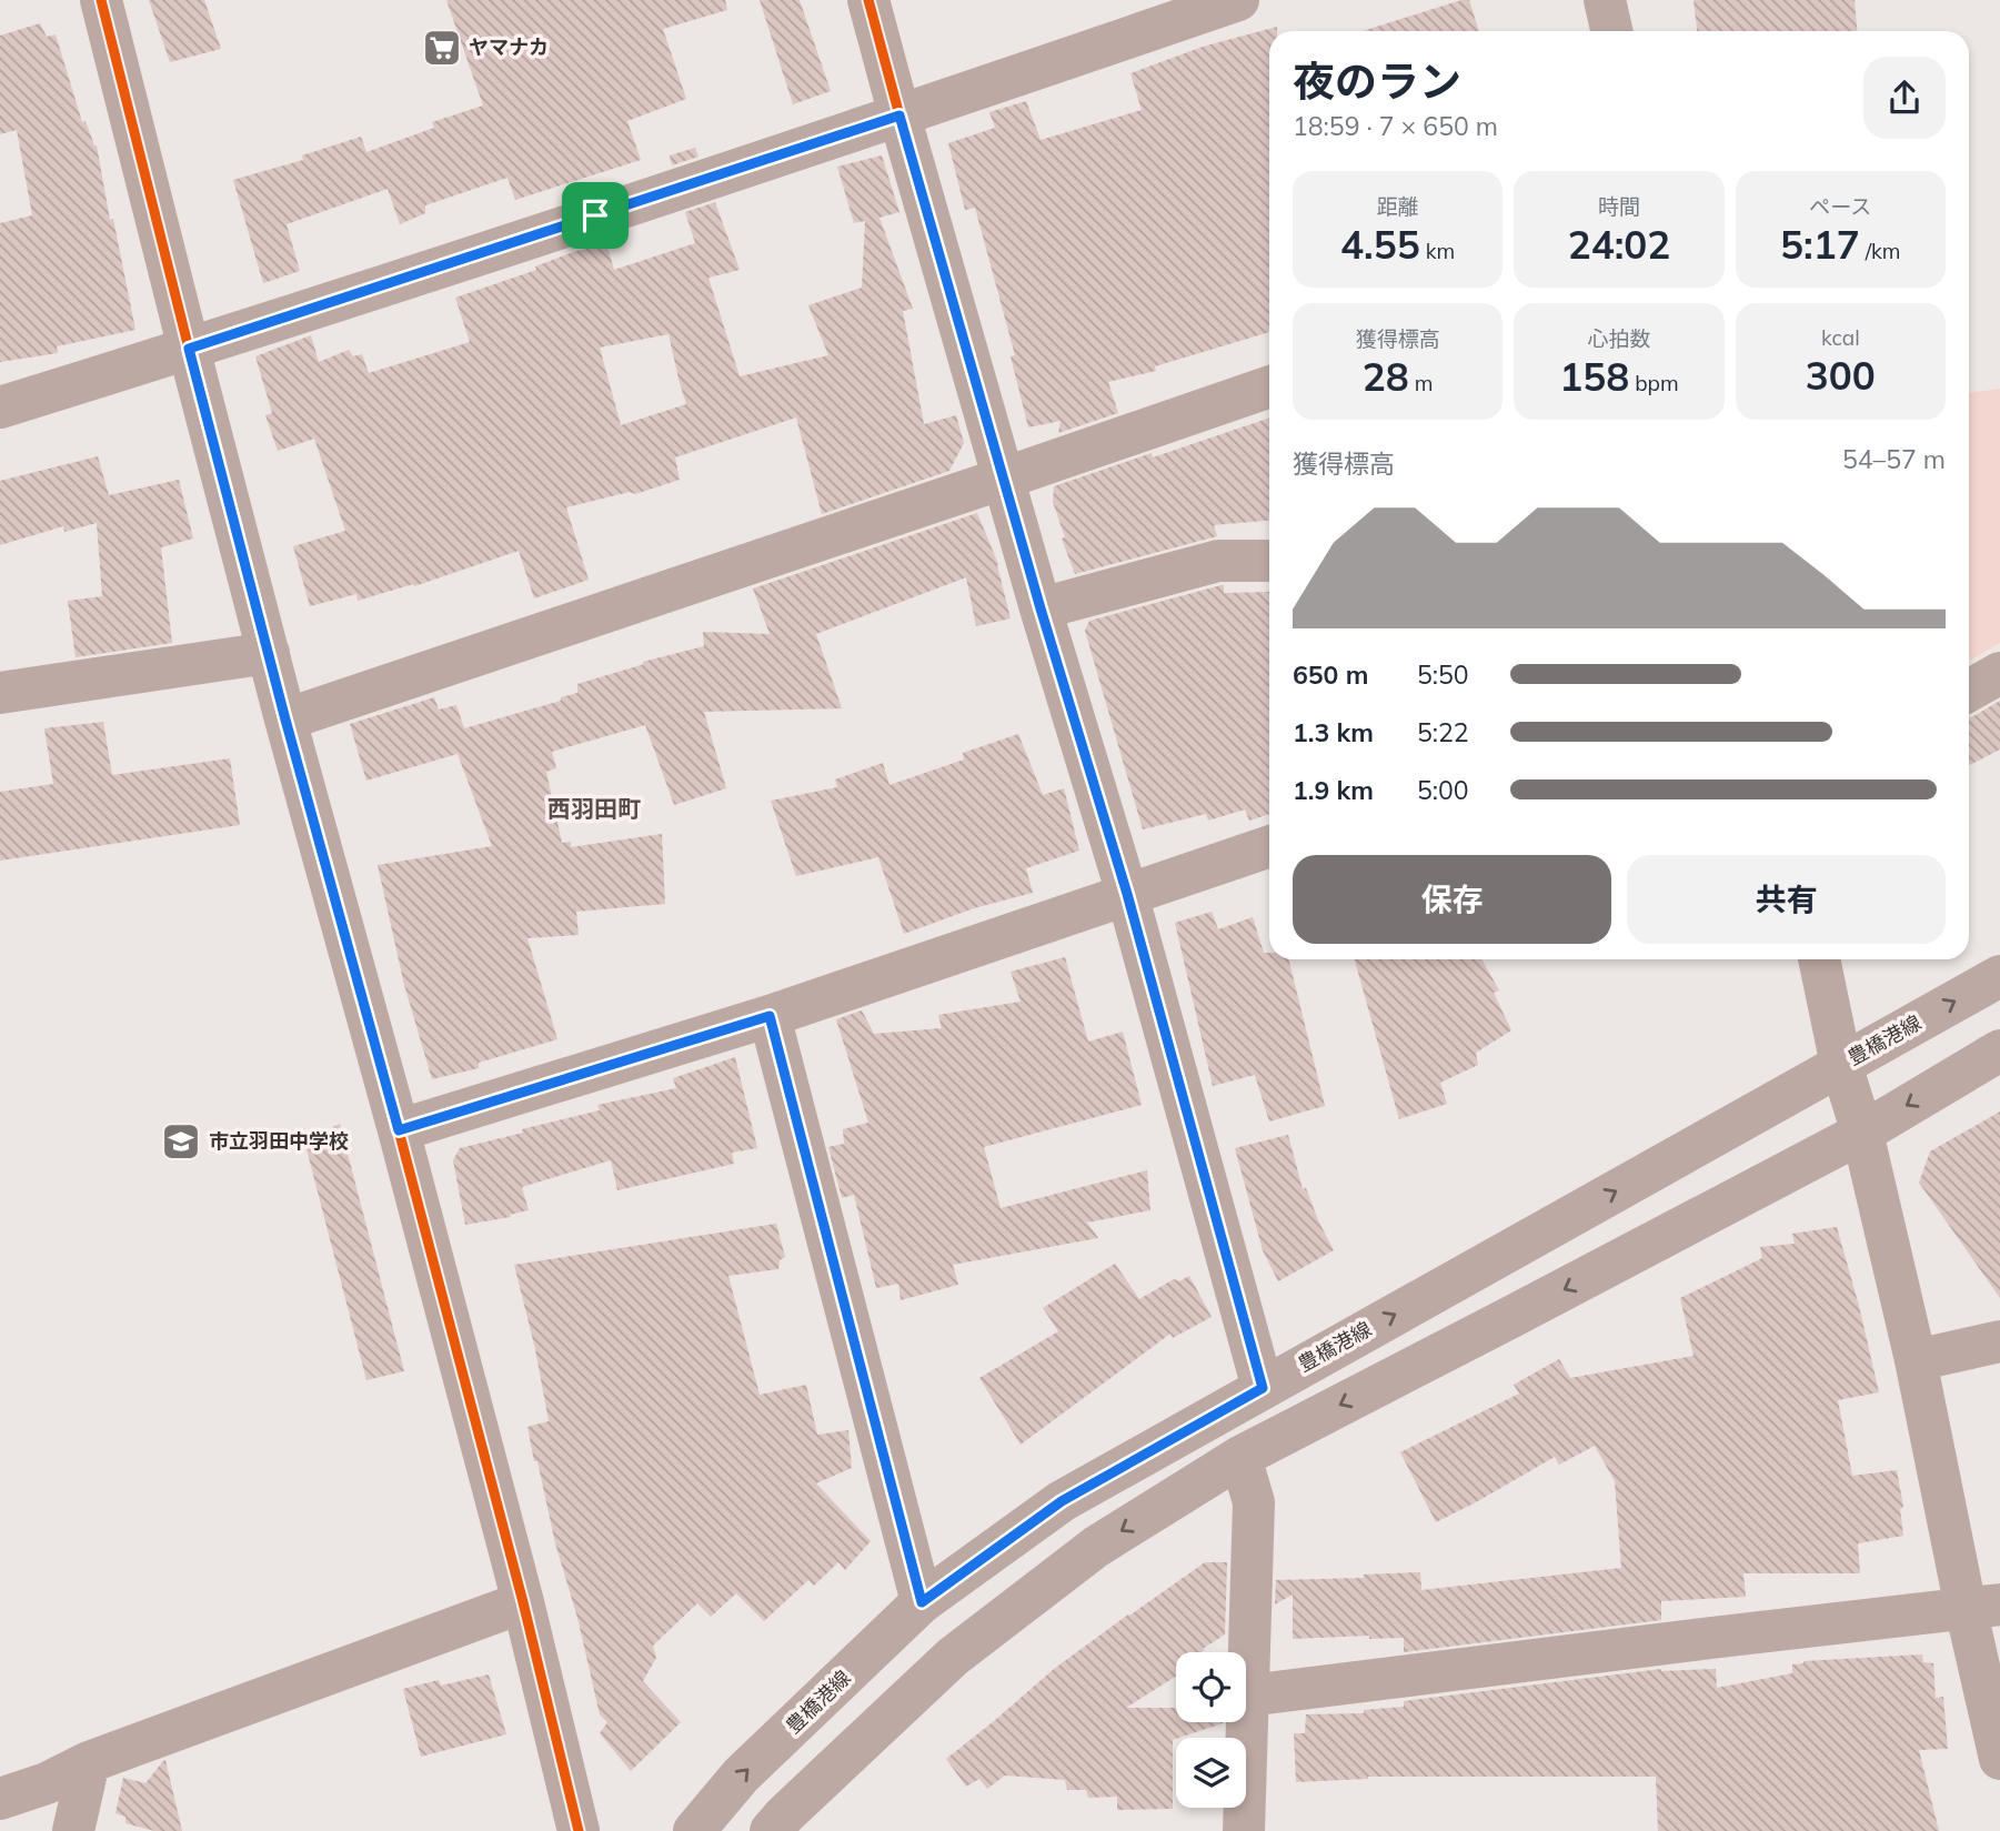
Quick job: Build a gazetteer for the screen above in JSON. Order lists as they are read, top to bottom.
{
  "streets": {
    "main road": ["豊橋港線"]
  },
  "districts": ["西羽田町"],
  "places": {
    "supermarket": ["ヤマナカ"],
    "school or university": ["市立羽田中学校"]
  },
  "page": {
    "heading": ["夜のラン", "18:59 · 7 × 650 m"],
    "stats": [
      ["距離", "4.55 km"],
      ["時間", "24:02"],
      ["ペース", "5:17 /km"],
      ["獲得標高", "28 m"],
      ["心拍数", "158 bpm"],
      ["kcal", "300"]
    ],
    "chart": ["獲得標高", "54–57 m"],
    "list": [
      {
        "name": "650 m",
        "note": "5:50"
      },
      {
        "name": "1.3 km",
        "note": "5:22"
      },
      {
        "name": "1.9 km",
        "note": "5:00"
      }
    ],
    "buttons": ["保存", "共有"]
  }
}
